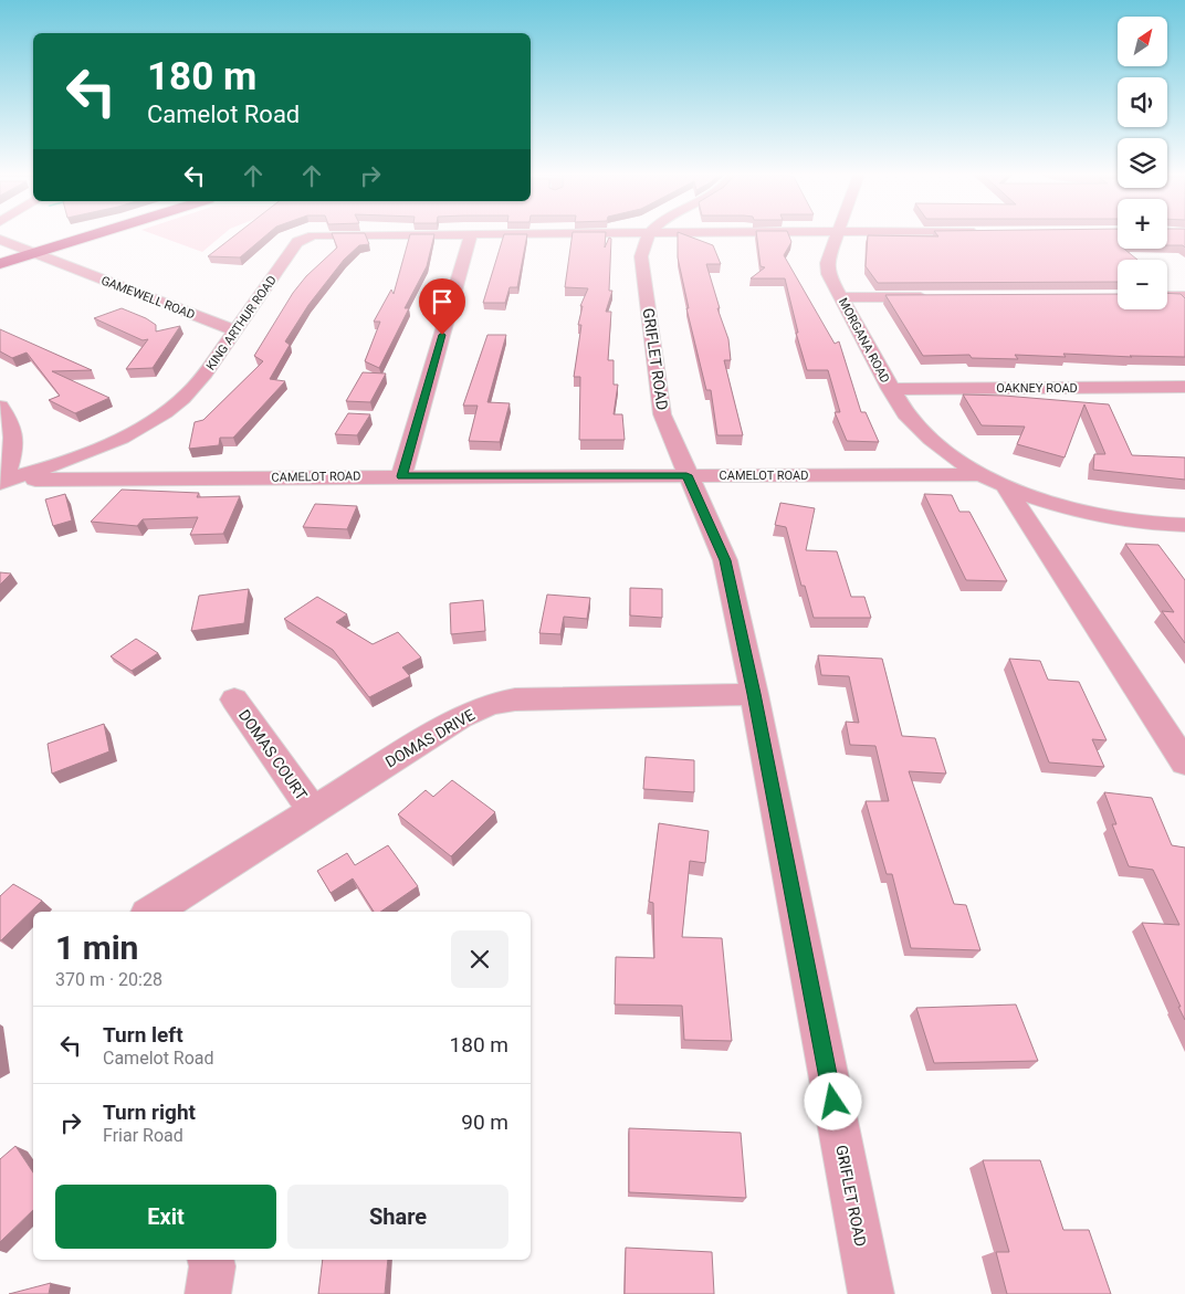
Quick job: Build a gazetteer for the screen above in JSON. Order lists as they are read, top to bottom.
{
  "streets": {
    "street": [
      "GAMEWELL ROAD",
      "KING ARTHUR ROAD",
      "MORGANA ROAD",
      "GRIFLET ROAD",
      "OAKNEY ROAD",
      "CAMELOT ROAD",
      "DOMAS DRIVE",
      "DOMAS COURT"
    ]
  },
  "crossings": [
    ["GAMEWELL ROAD", "KING ARTHUR ROAD"],
    ["KING ARTHUR ROAD", "CAMELOT ROAD"],
    ["MORGANA ROAD", "OAKNEY ROAD"],
    ["MORGANA ROAD", "CAMELOT ROAD"],
    ["GRIFLET ROAD", "CAMELOT ROAD"],
    ["GRIFLET ROAD", "DOMAS DRIVE"],
    ["DOMAS DRIVE", "DOMAS COURT"]
  ],
  "north": "top right",
  "page": {
    "map_buttons": ["+", "−"],
    "turn": ["180 m", "Camelot Road"],
    "heading": ["1 min", "370 m · 20:28"],
    "list": [
      {
        "name": "Turn left",
        "note": "Camelot Road",
        "value": "180 m"
      },
      {
        "name": "Turn right",
        "note": "Friar Road",
        "value": "90 m"
      }
    ],
    "buttons": ["Exit", "Share"]
  }
}
